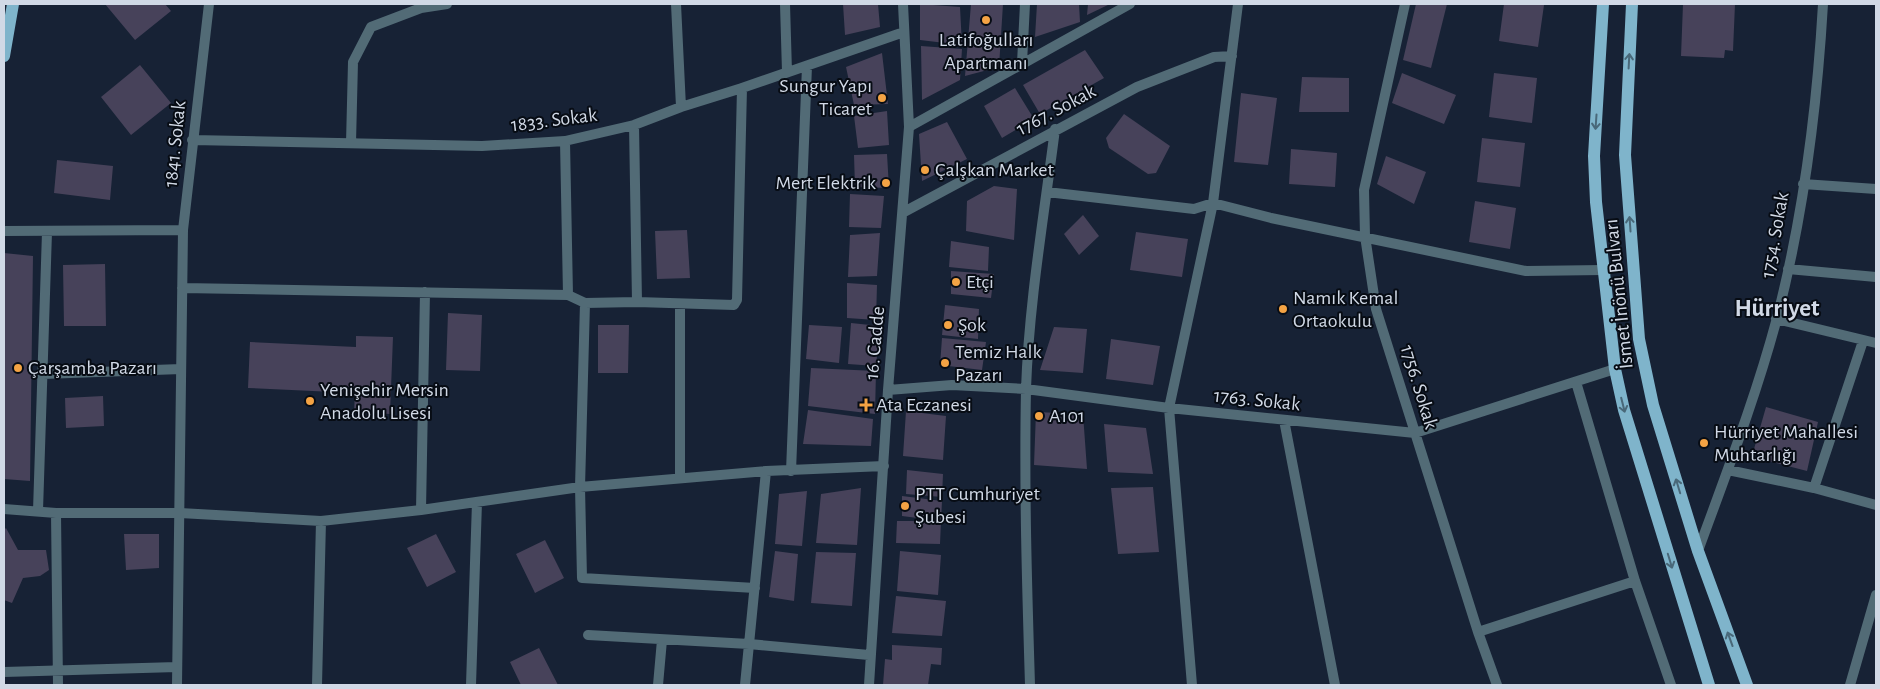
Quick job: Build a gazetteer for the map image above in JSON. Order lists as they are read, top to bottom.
{
  "streets": {
    "main road": ["İsmet İnönü Bulvarı"],
    "street": [
      "1767. Sokak",
      "1833. Sokak",
      "1841. Sokak",
      "1754. Sokak",
      "16. Cadde",
      "1756. Sokak",
      "1763. Sokak"
    ]
  },
  "crossings": [
    ["1767. Sokak", "16. Cadde"],
    ["1833. Sokak", "1841. Sokak"],
    ["1833. Sokak", "16. Cadde"],
    ["1754. Sokak", "İsmet İnönü Bulvarı"],
    ["İsmet İnönü Bulvarı", "1763. Sokak"],
    ["16. Cadde", "1763. Sokak"],
    ["1756. Sokak", "1763. Sokak"]
  ],
  "districts": ["Hürriyet"],
  "places": {
    "other": [
      "Latifoğulları Apartmanı",
      "Sungur Yapı Ticaret",
      "Çalşkan Market",
      "Mert Elektrik",
      "Etçi",
      "Namık Kemal Ortaokulu",
      "Şok",
      "Temiz Halk Pazarı",
      "Çarşamba Pazarı",
      "Yenişehir Mersin Anadolu Lisesi",
      "A101",
      "Hürriyet Mahallesi Muhtarlığı",
      "PTT Cumhuriyet Şubesi"
    ],
    "health": ["Ata Eczanesi"]
  }
}
